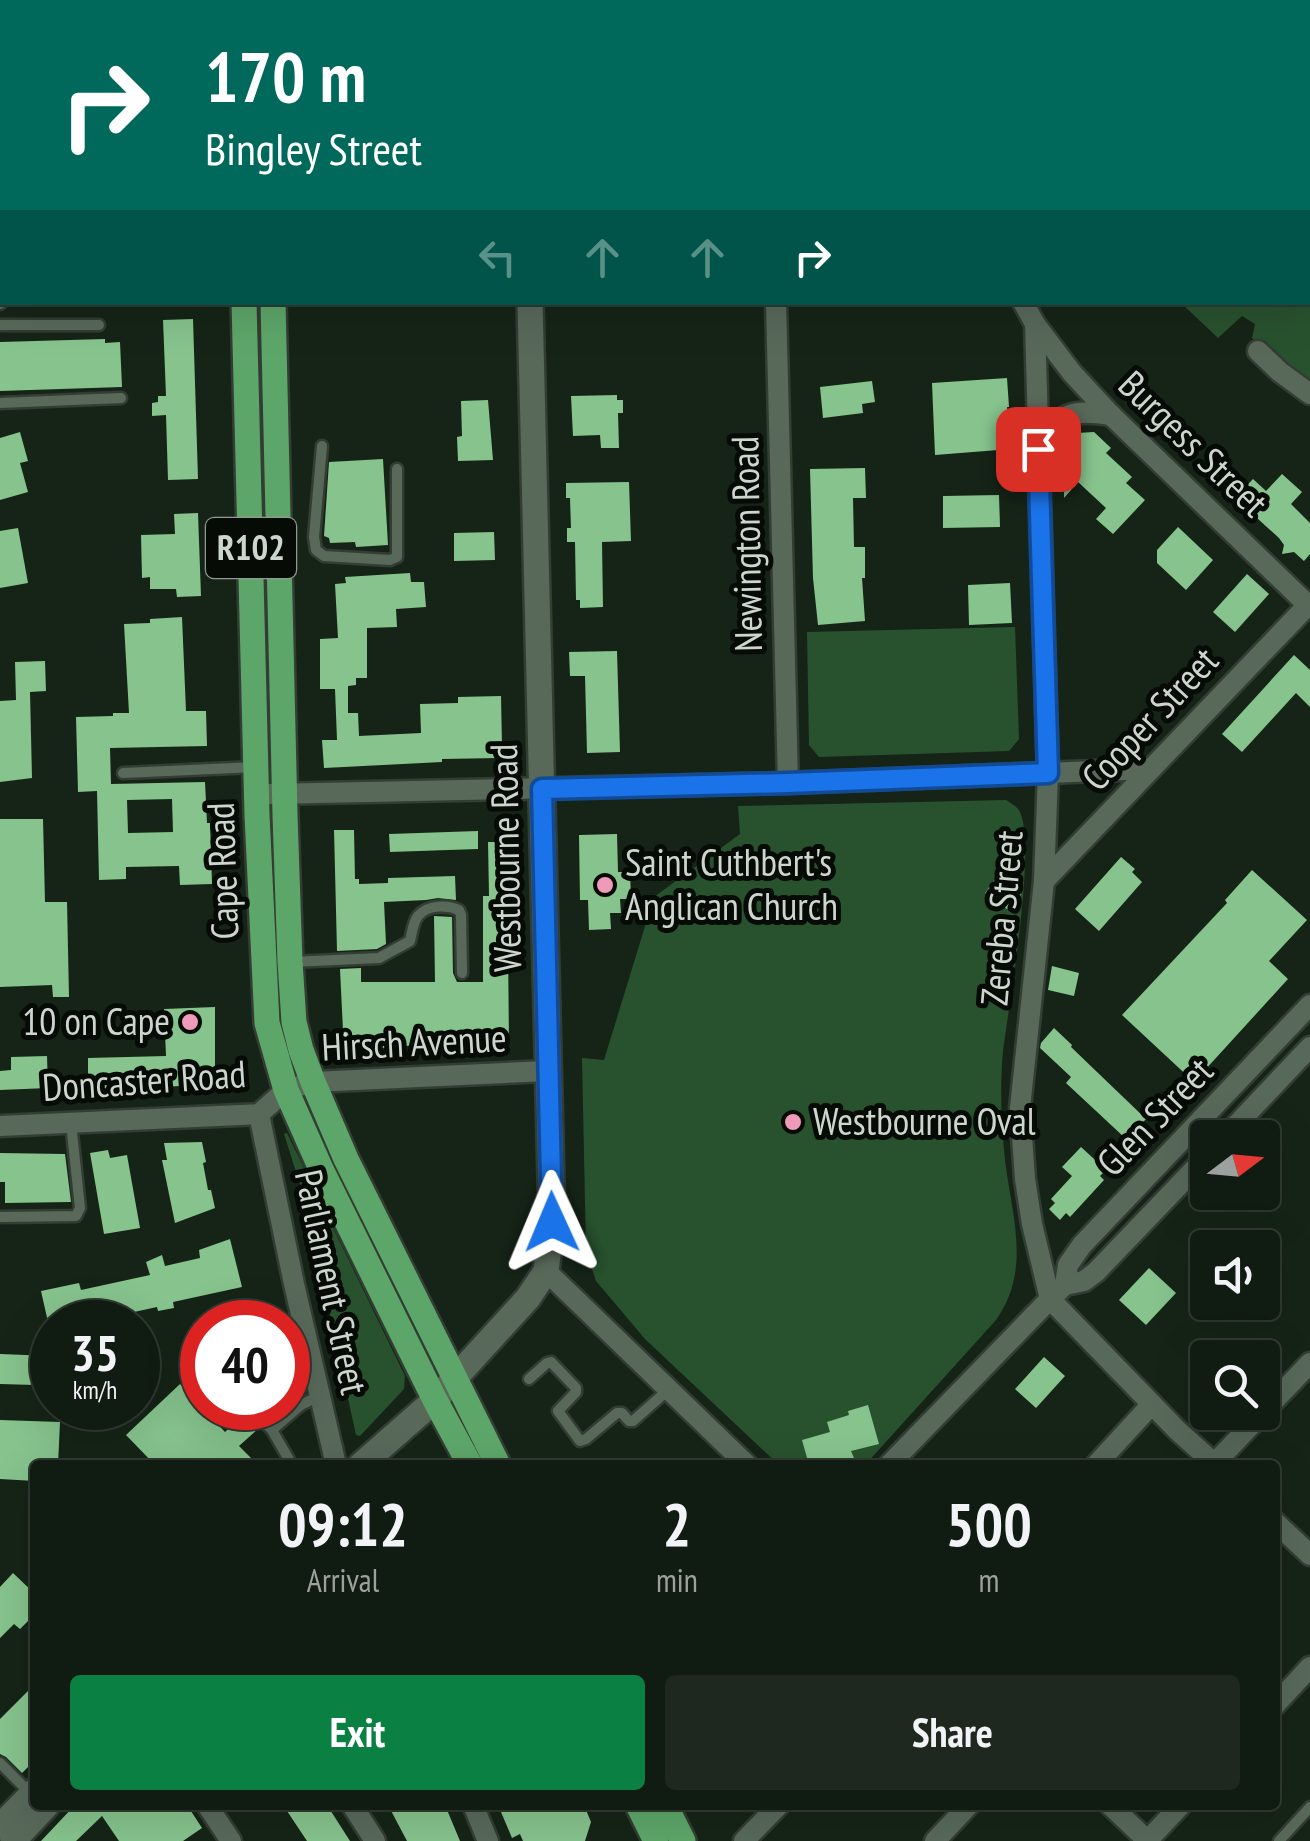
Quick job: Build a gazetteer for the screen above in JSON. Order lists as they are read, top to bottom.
{
  "streets": {
    "main road": ["R102", "Cape Road"],
    "street": [
      "Burgess Street",
      "Newington Road",
      "Cooper Street",
      "Westbourne Road",
      "Zereba Street",
      "Hirsch Avenue",
      "Doncaster Road",
      "Glen Street",
      "Parliament Street"
    ]
  },
  "crossings": [
    ["Burgess Street", "Cooper Street"],
    ["Burgess Street", "Zereba Street"],
    ["R102", "Westbourne Road"],
    ["R102", "Cape Road"],
    ["Cooper Street", "Zereba Street"],
    ["Westbourne Road", "Cape Road"],
    ["Westbourne Road", "Hirsch Avenue"],
    ["Cape Road", "Hirsch Avenue"],
    ["Cape Road", "Doncaster Road"],
    ["Zereba Street", "Glen Street"],
    ["Hirsch Avenue", "Doncaster Road"],
    ["Doncaster Road", "Parliament Street"]
  ],
  "places": ["Saint Cuthbert's Anglican Church", "10 on Cape", "Westbourne Oval"],
  "north": "right",
  "page": {
    "turn": ["170 m", "Bingley Street"],
    "speed": "35 km/h",
    "limit": "40",
    "eta": [
      "09:12",
      "Arrival",
      "2",
      "min",
      "500",
      "m"
    ],
    "buttons": ["Exit", "Share"]
  }
}
